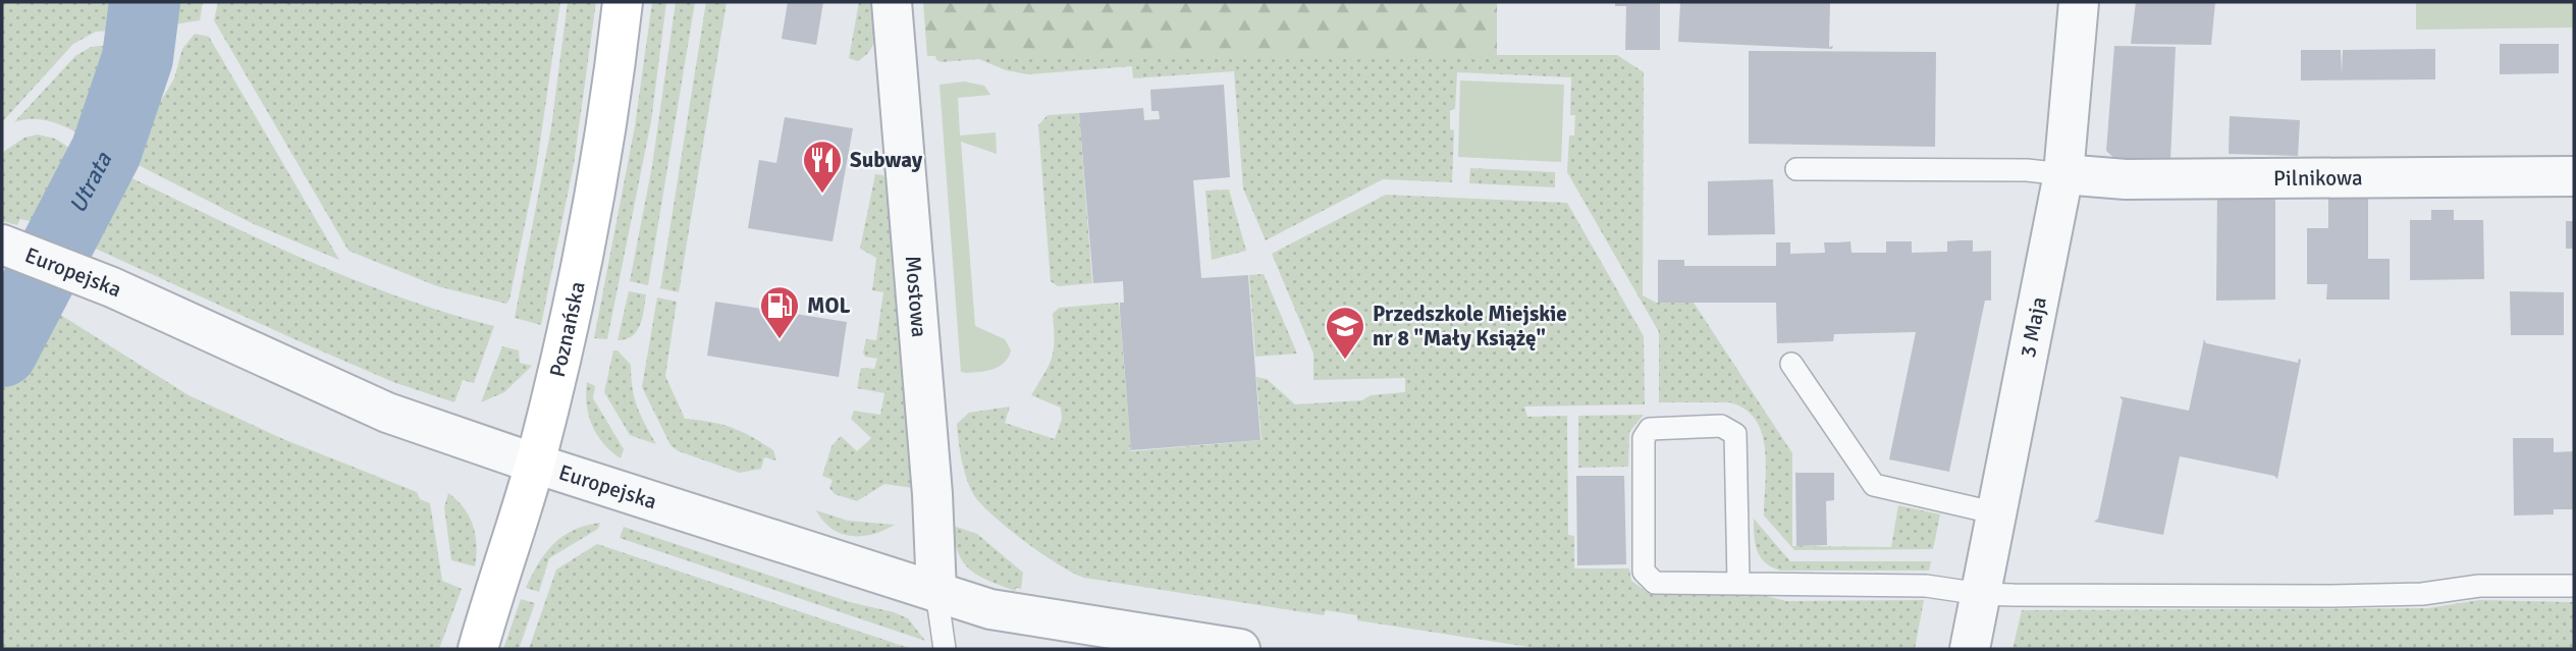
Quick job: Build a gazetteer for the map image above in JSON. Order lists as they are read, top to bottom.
{
  "streets": {
    "main road": ["Poznańska"],
    "street": [
      "Pilnikowa",
      "Europejska",
      "Mostowa",
      "3 Maja"
    ]
  },
  "crossings": [
    ["Pilnikowa", "3 Maja"],
    ["Europejska", "Mostowa"],
    ["Europejska", "Poznańska"]
  ],
  "water": ["Utrata"],
  "places": {
    "restaurant": ["Subway"],
    "fuel station": ["MOL"],
    "school or university": ["Przedszkole Miejskie nr 8 \"Mały Książę\""]
  }
}
